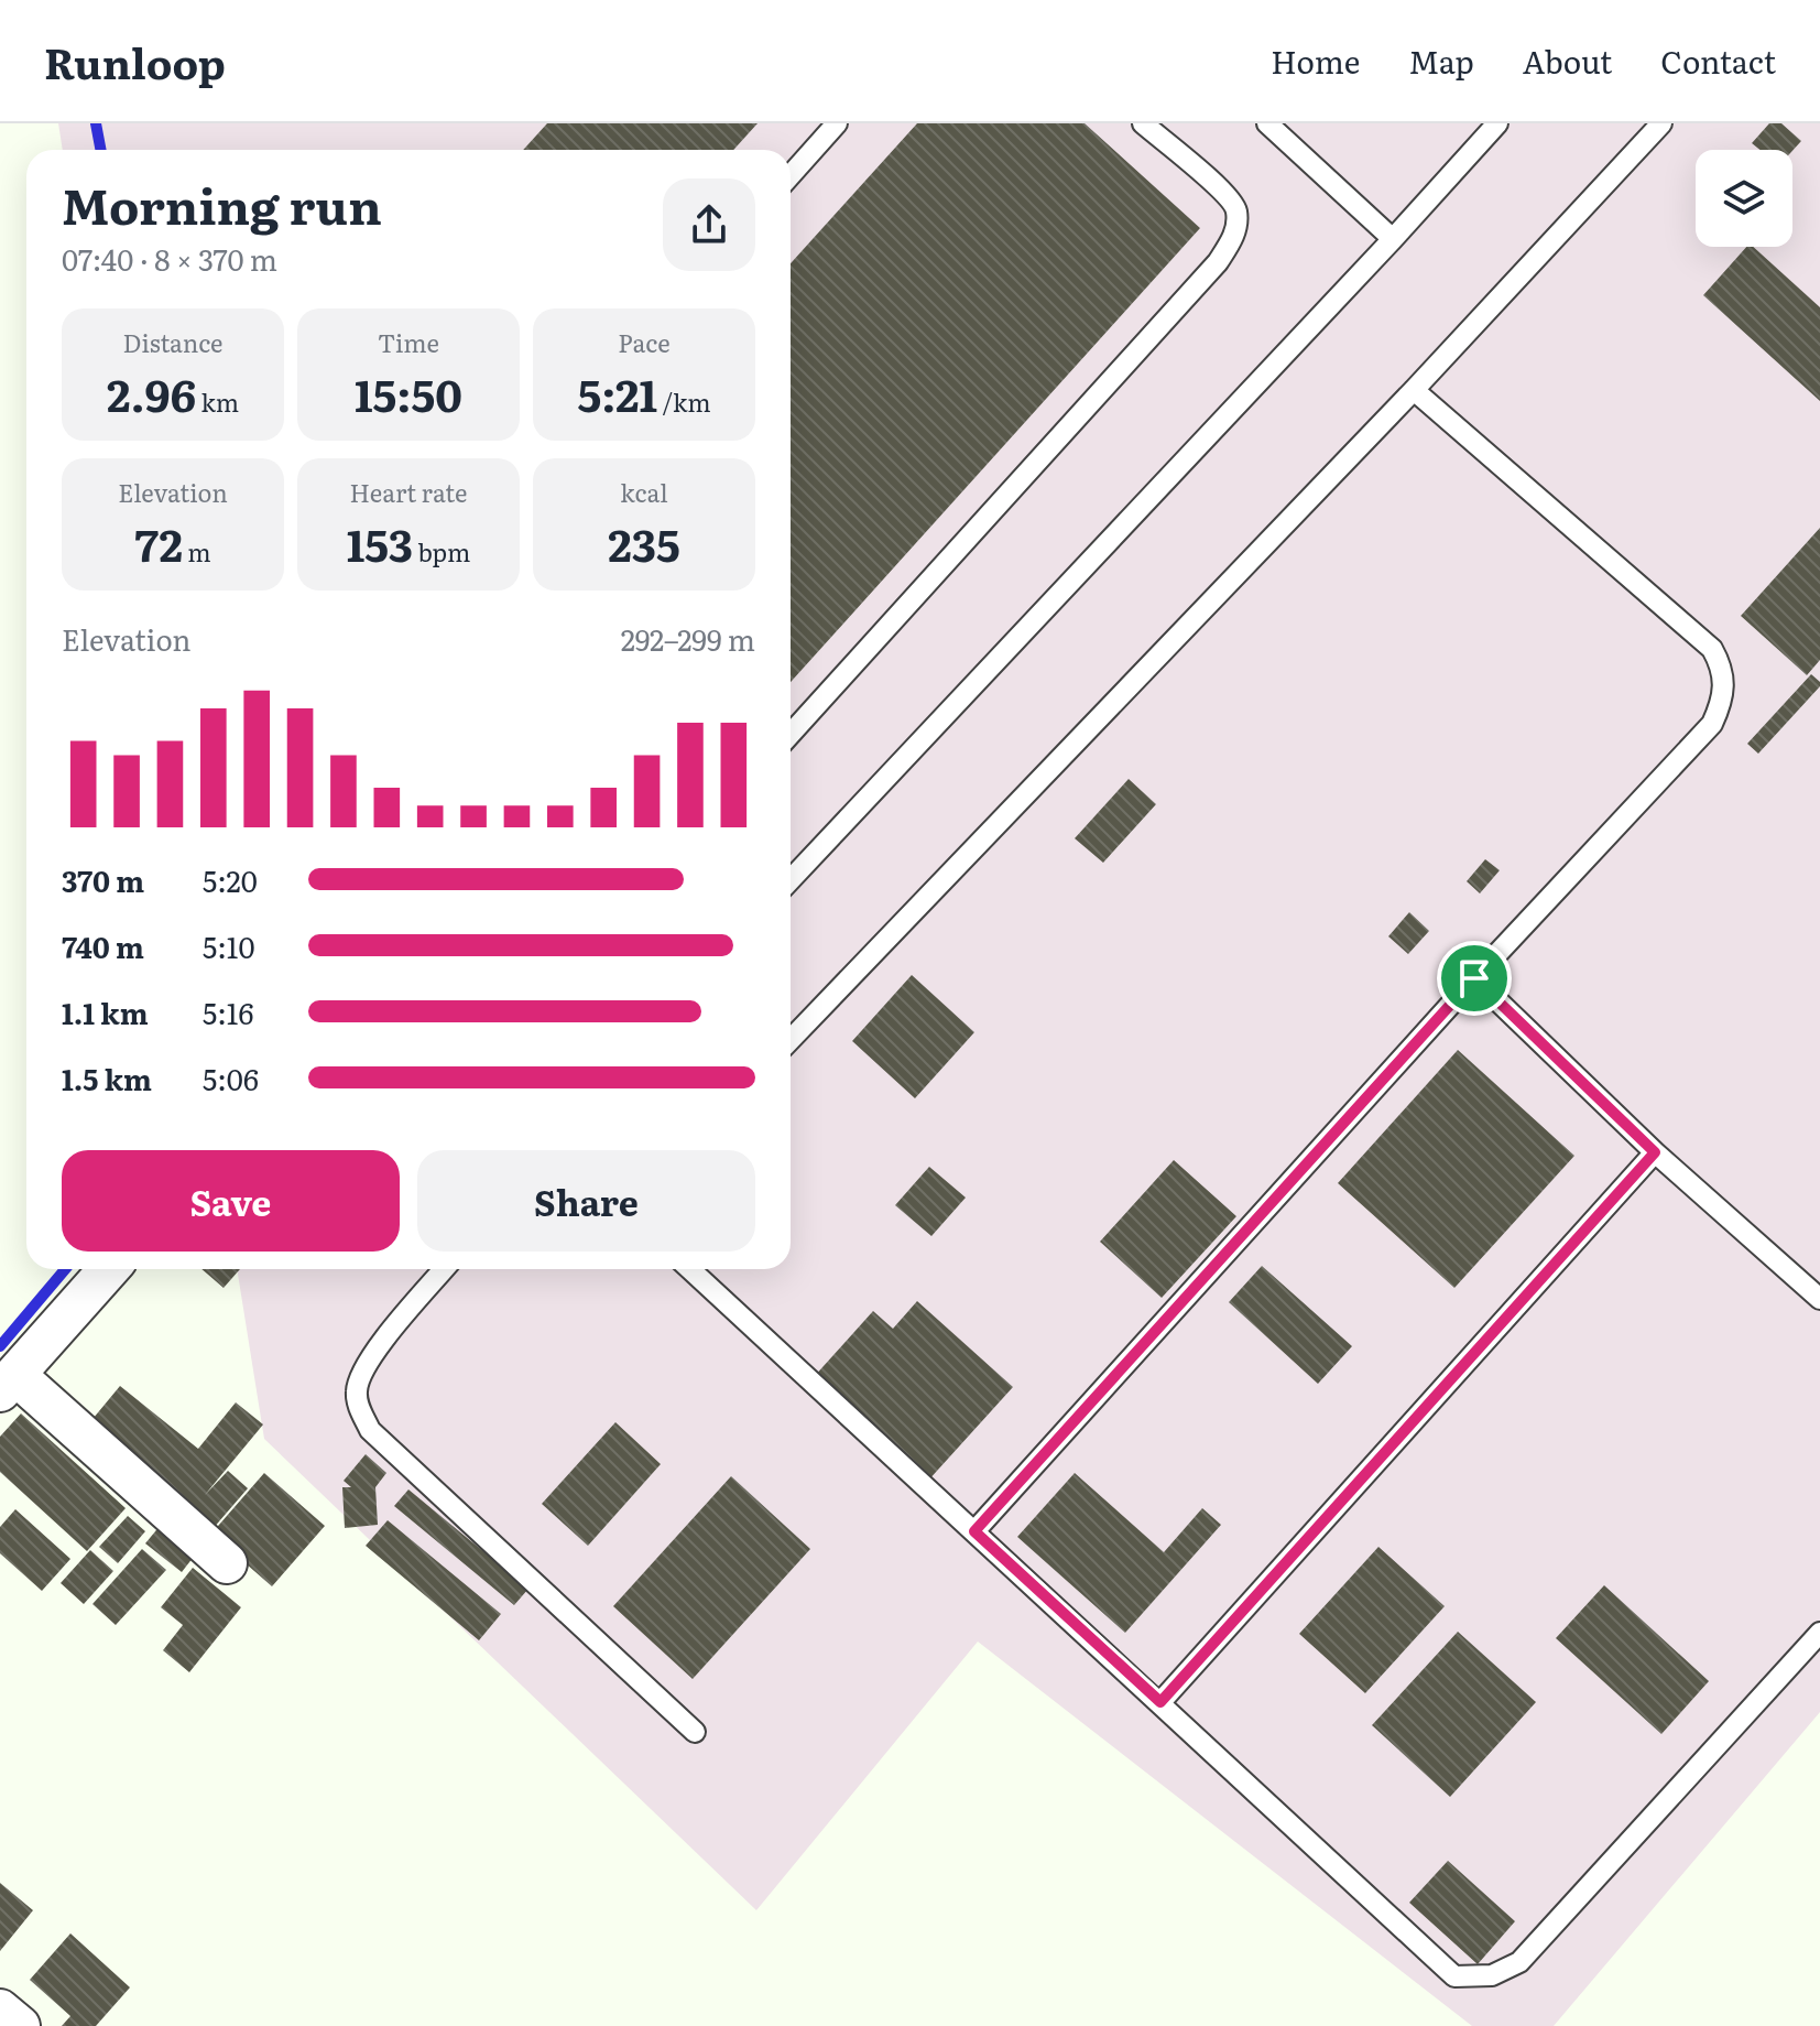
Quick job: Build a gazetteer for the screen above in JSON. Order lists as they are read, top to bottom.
{
  "page": {
    "header": "Runloop",
    "nav": [
      "Home",
      "Map",
      "About",
      "Contact"
    ],
    "heading": ["Morning run", "07:40 · 8 × 370 m"],
    "stats": [
      ["Distance", "2.96 km"],
      ["Time", "15:50"],
      ["Pace", "5:21 /km"],
      ["Elevation", "72 m"],
      ["Heart rate", "153 bpm"],
      ["kcal", "235"]
    ],
    "chart": ["Elevation", "292–299 m"],
    "list": [
      {
        "name": "370 m",
        "note": "5:20"
      },
      {
        "name": "740 m",
        "note": "5:10"
      },
      {
        "name": "1.1 km",
        "note": "5:16"
      },
      {
        "name": "1.5 km",
        "note": "5:06"
      }
    ],
    "buttons": ["Save", "Share"]
  }
}
